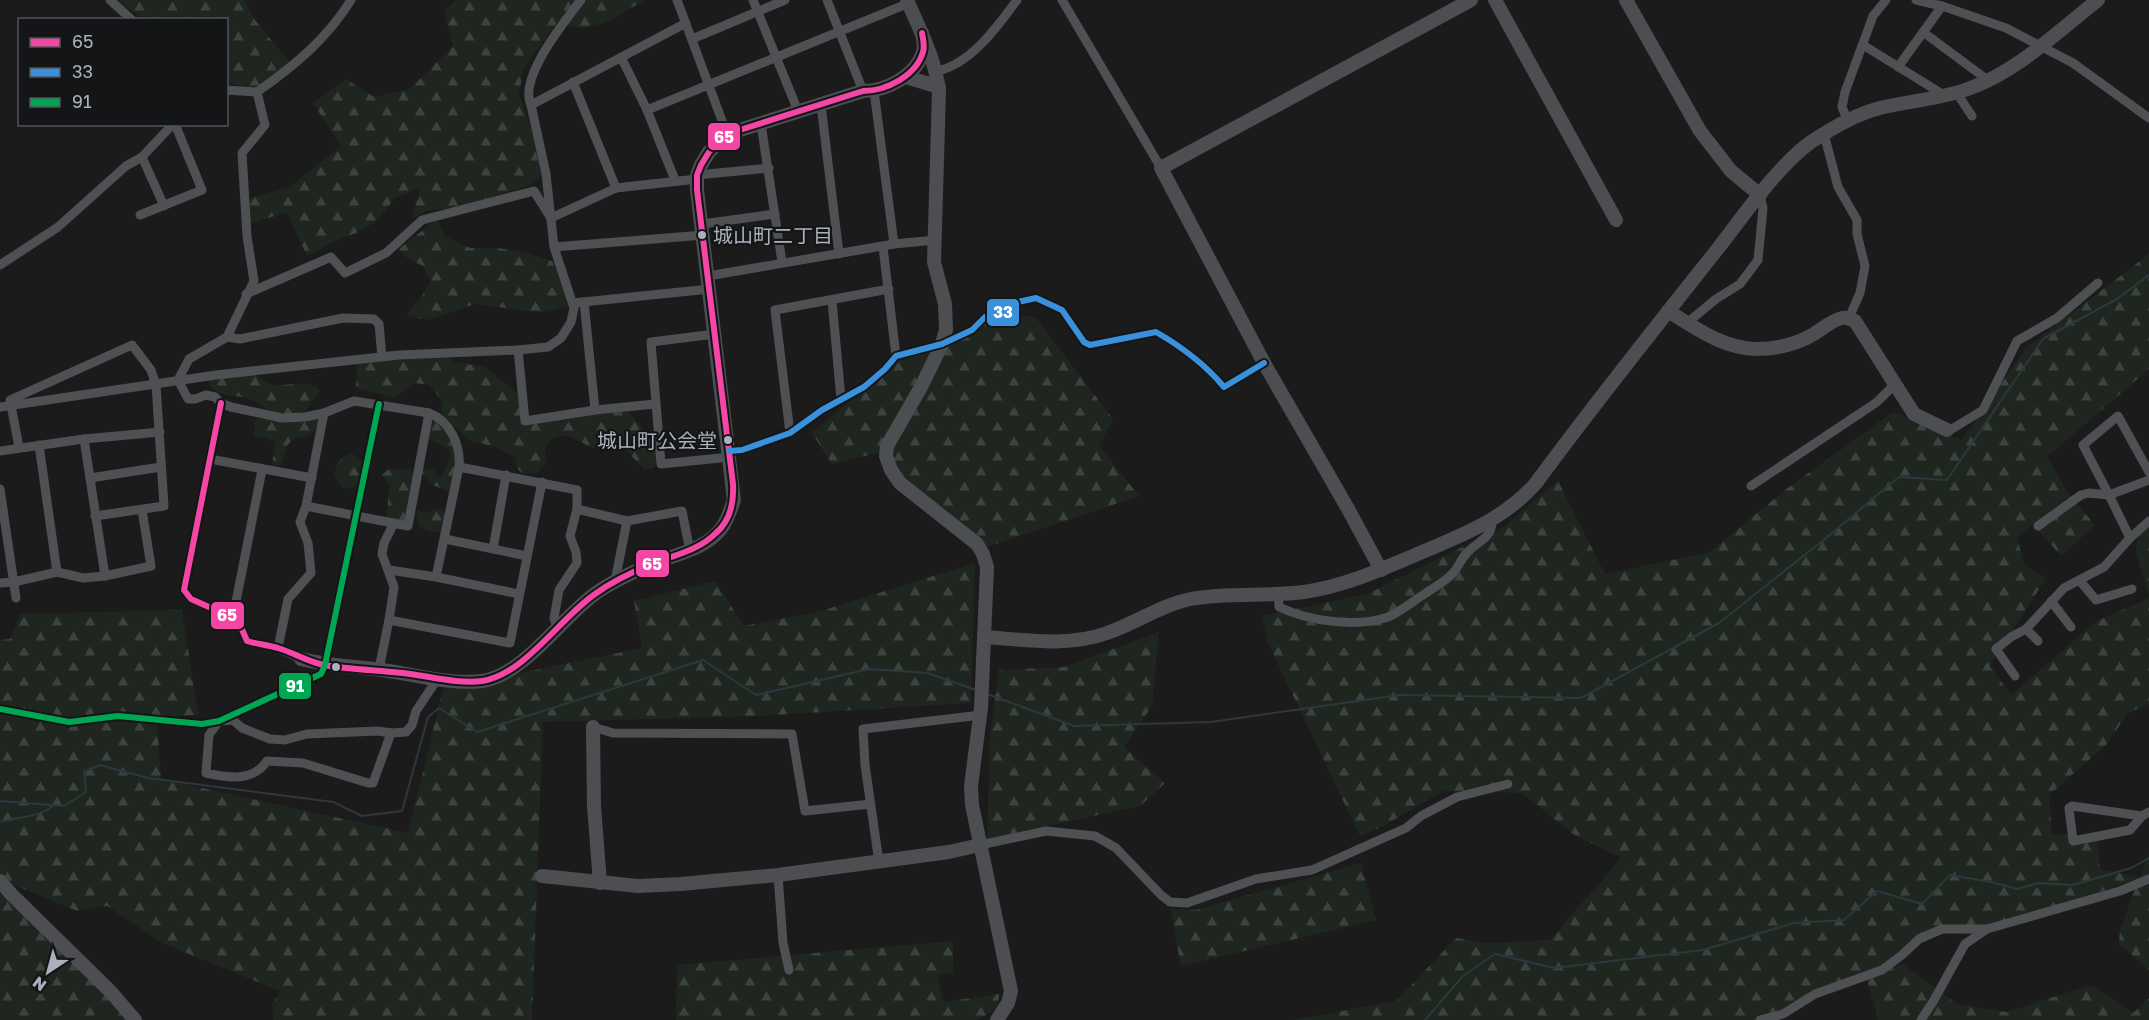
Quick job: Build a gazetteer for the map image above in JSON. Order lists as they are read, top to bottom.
{
  "places": ["城山町二丁目", "城山町公会堂"],
  "lines": ["transit line 65", "transit line 33", "transit line 91"],
  "legend": ["65", "33", "91"],
  "north": "bottom left"
}
